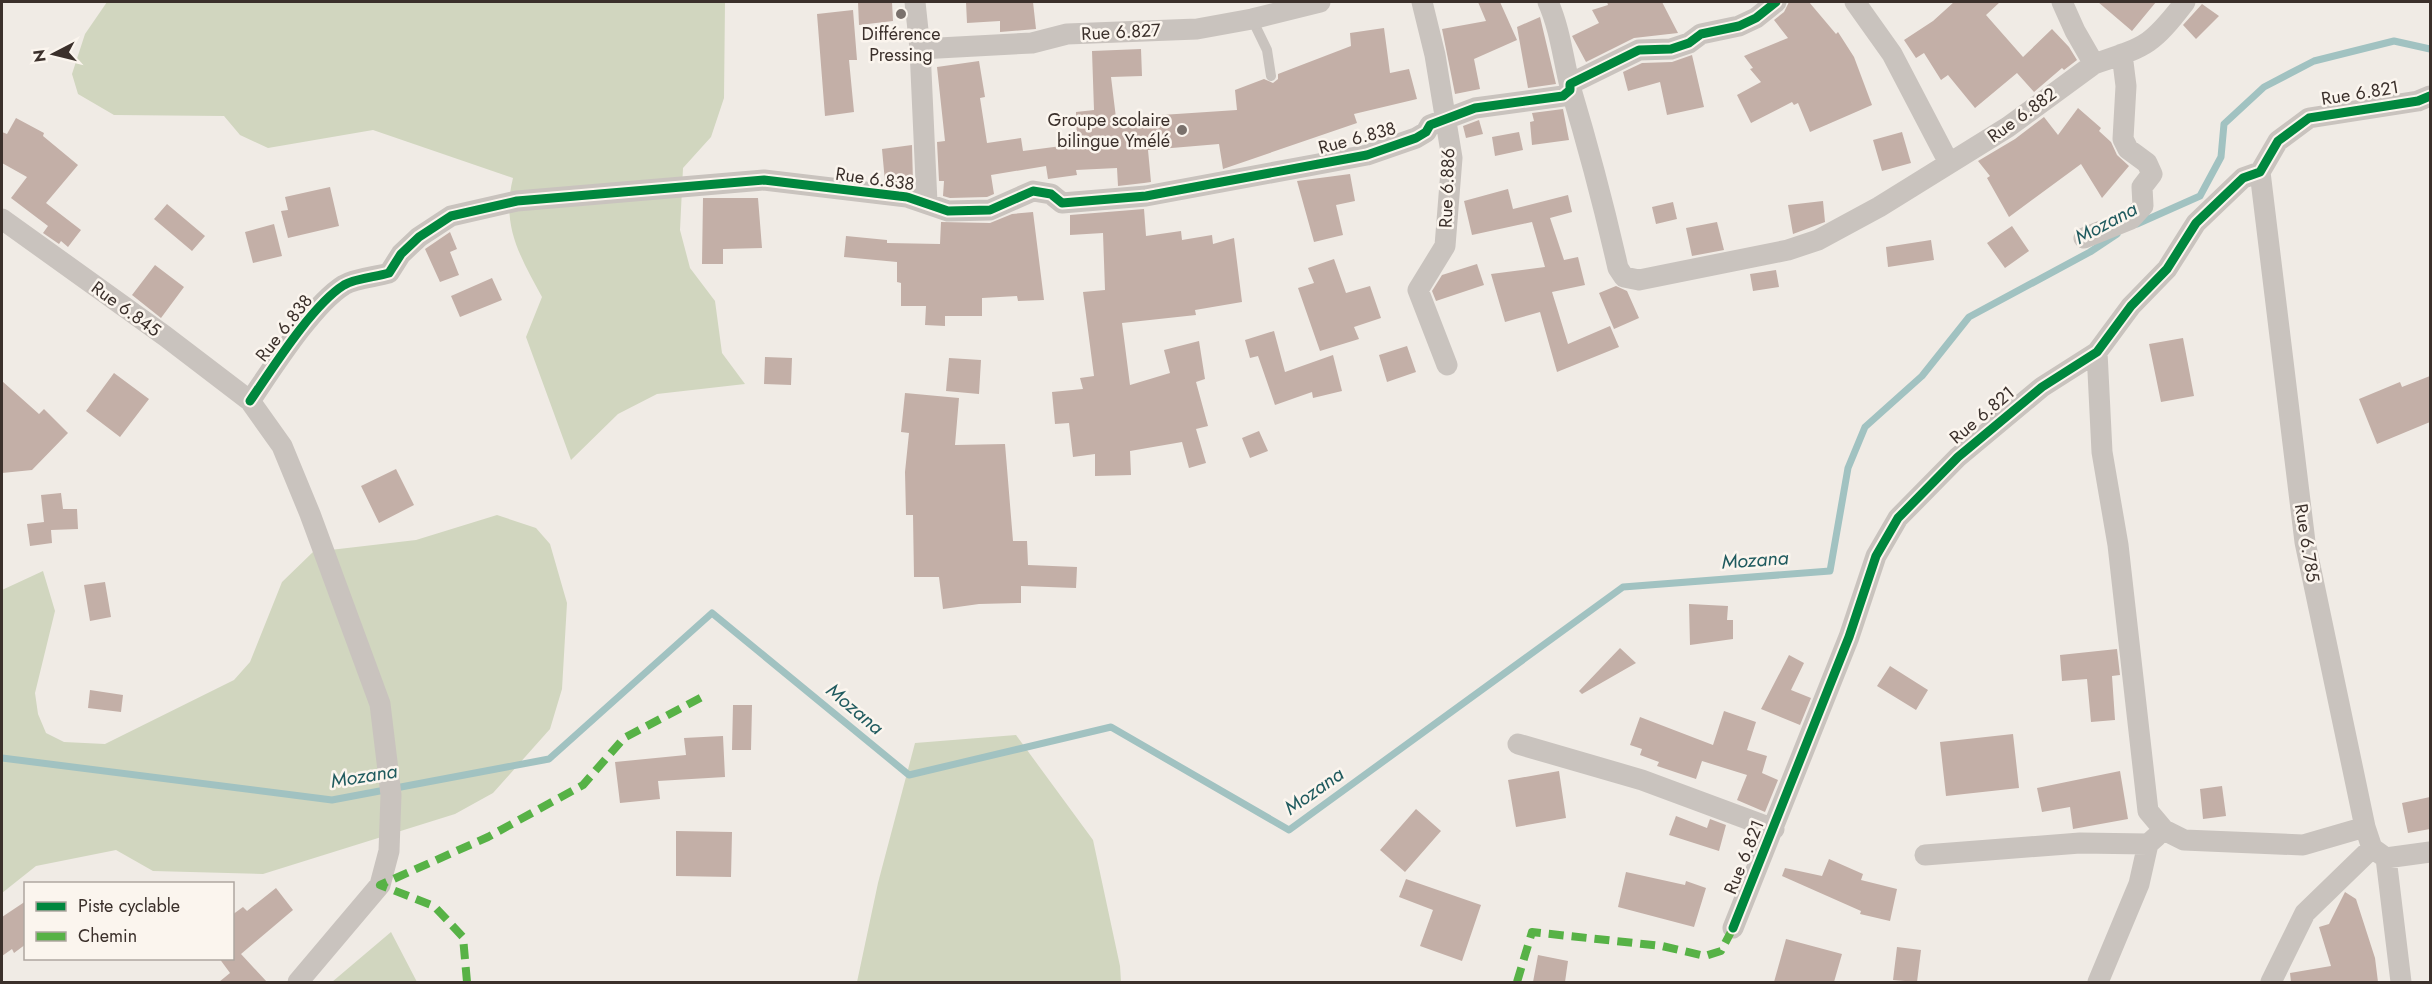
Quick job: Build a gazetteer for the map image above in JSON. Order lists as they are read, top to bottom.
{
  "streets": {
    "street": [
      "Rue 6.827",
      "Rue 6.821",
      "Rue 6.882",
      "Rue 6.838",
      "Rue 6.886",
      "Rue 6.845",
      "Rue 6.785"
    ]
  },
  "crossings": [
    ["Rue 6.821", "Rue 6.785"],
    ["Rue 6.882", "Rue 6.838"],
    ["Rue 6.838", "Rue 6.886"],
    ["Rue 6.838", "Rue 6.845"]
  ],
  "water": ["Mozana"],
  "places": ["Différence Pressing", "Groupe scolaire bilingue Ymélé"],
  "legend": ["Piste cyclable", "Chemin"],
  "north": "left"
}
